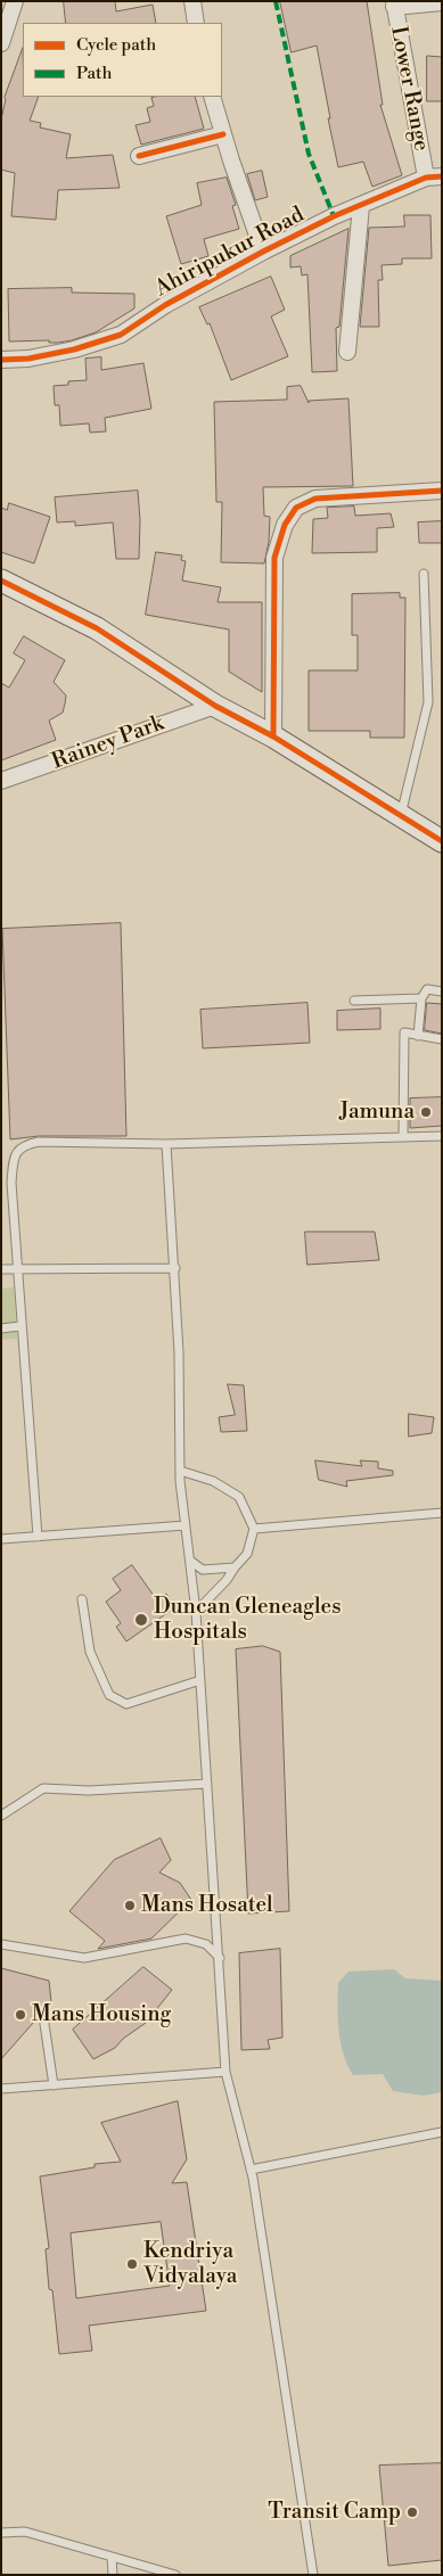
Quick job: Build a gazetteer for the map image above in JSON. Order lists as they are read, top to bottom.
{
  "streets": {
    "street": ["Lower Range", "Ahiripukur Road", "Rainey Park"]
  },
  "crossings": [
    ["Lower Range", "Ahiripukur Road"]
  ],
  "places": [
    "Jamuna",
    "Duncan Gleneagles Hospitals",
    "Mans Hosatel",
    "Mans Housing",
    "Kendriya Vidyalaya",
    "Transit Camp"
  ],
  "legend": ["Cycle path", "Path"]
}
